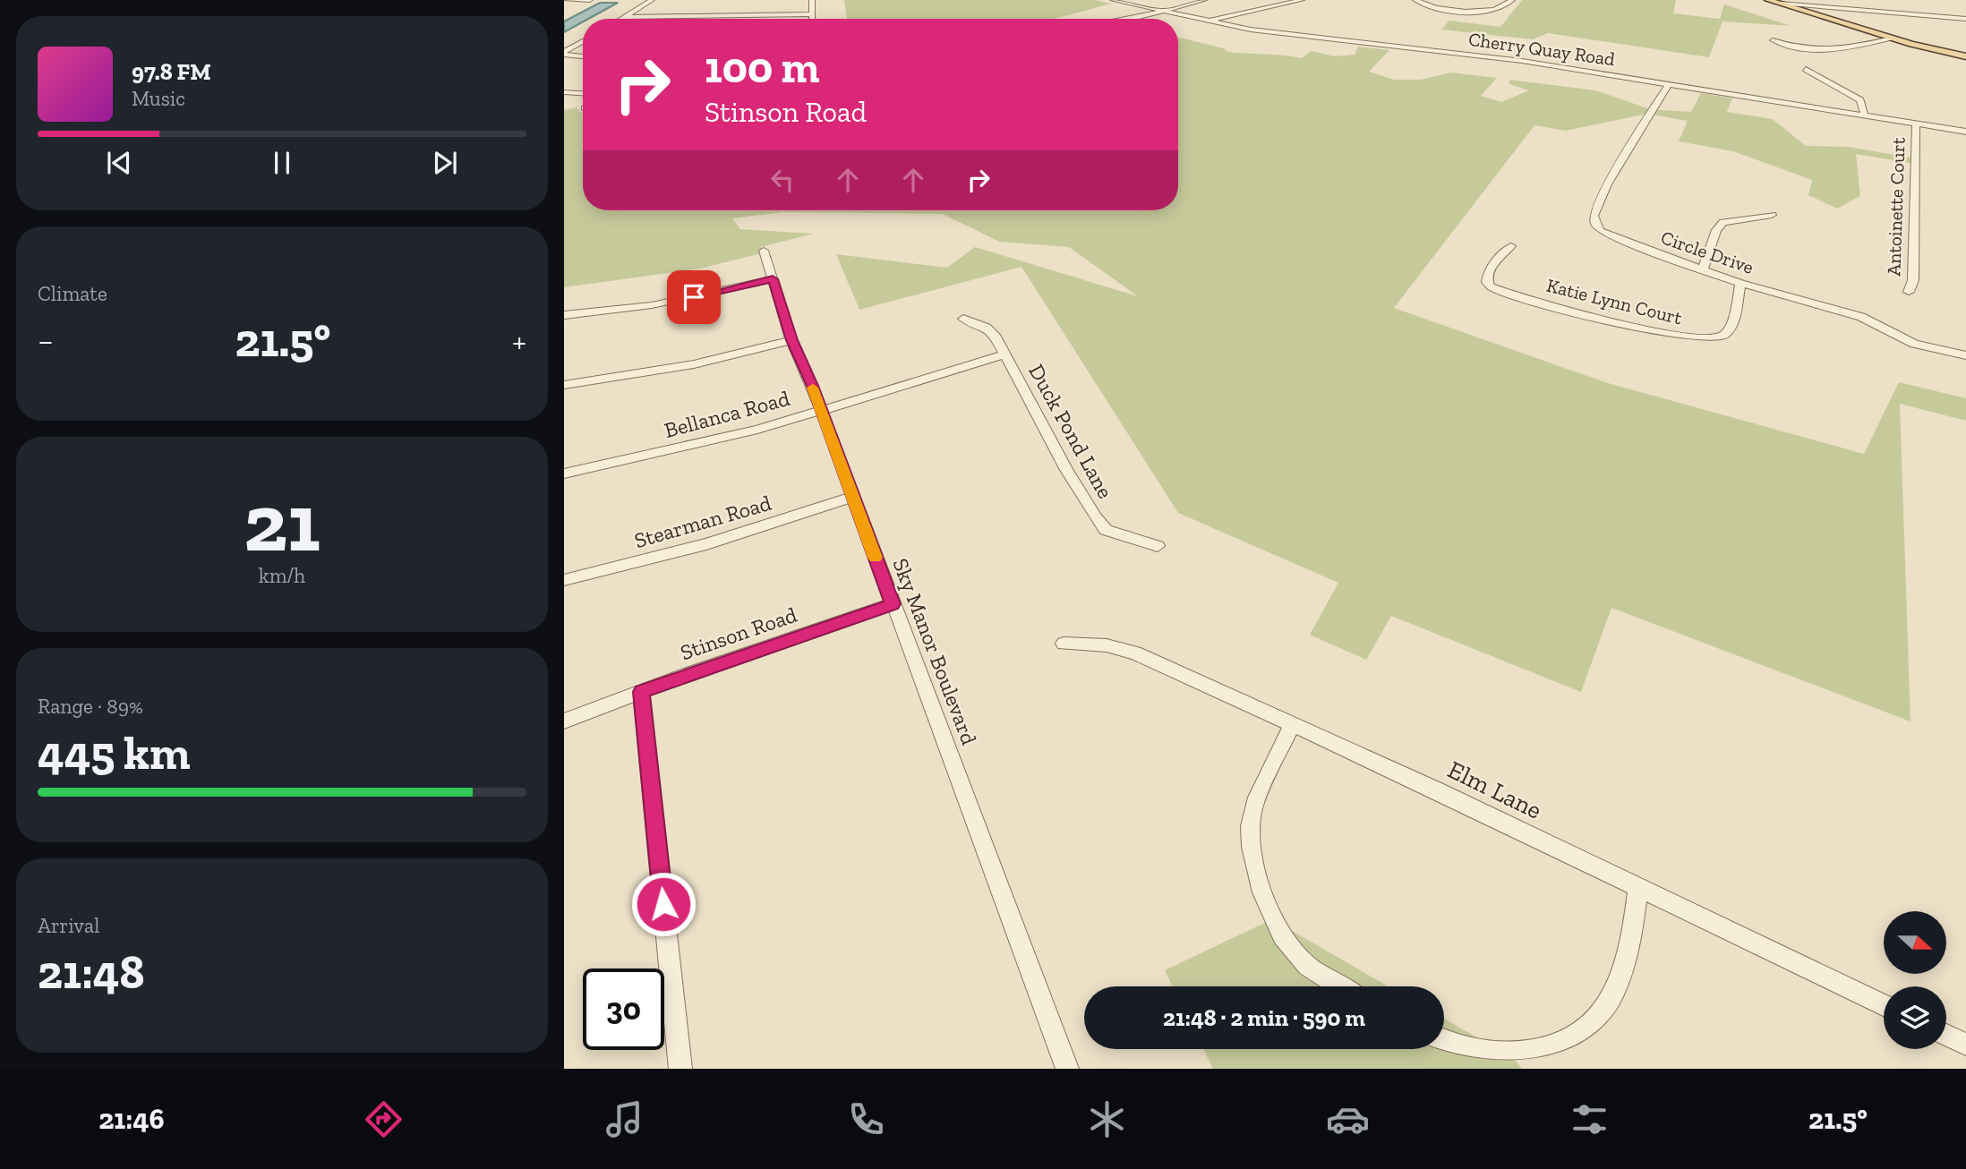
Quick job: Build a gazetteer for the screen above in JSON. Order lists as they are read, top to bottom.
{
  "streets": {
    "street": [
      "Cherry Quay Road",
      "Antoinette Court",
      "Circle Drive",
      "Katie Lynn Court",
      "Bellanca Road",
      "Duck Pond Lane",
      "Stearman Road",
      "Stinson Road",
      "Sky Manor Boulevard",
      "Elm Lane"
    ]
  },
  "crossings": [
    ["Cherry Quay Road", "Antoinette Court"],
    ["Cherry Quay Road", "Circle Drive"],
    ["Circle Drive", "Katie Lynn Court"],
    ["Bellanca Road", "Duck Pond Lane"],
    ["Bellanca Road", "Sky Manor Boulevard"],
    ["Stearman Road", "Sky Manor Boulevard"],
    ["Stinson Road", "Sky Manor Boulevard"]
  ],
  "north": "right",
  "page": {
    "turn": ["100 m", "Stinson Road"],
    "song": ["97.8 FM", "Music"],
    "tile": [
      "Climate",
      ["21", "km/h"],
      ["Range · 89%", "445 km"],
      ["Arrival", "21:48"]
    ],
    "heat": ["−", "21.5°", "+"],
    "limit": "30",
    "trip": "21:48 · 2 min · 590 m",
    "tabs": ["21:46", "21.5°"]
  }
}
